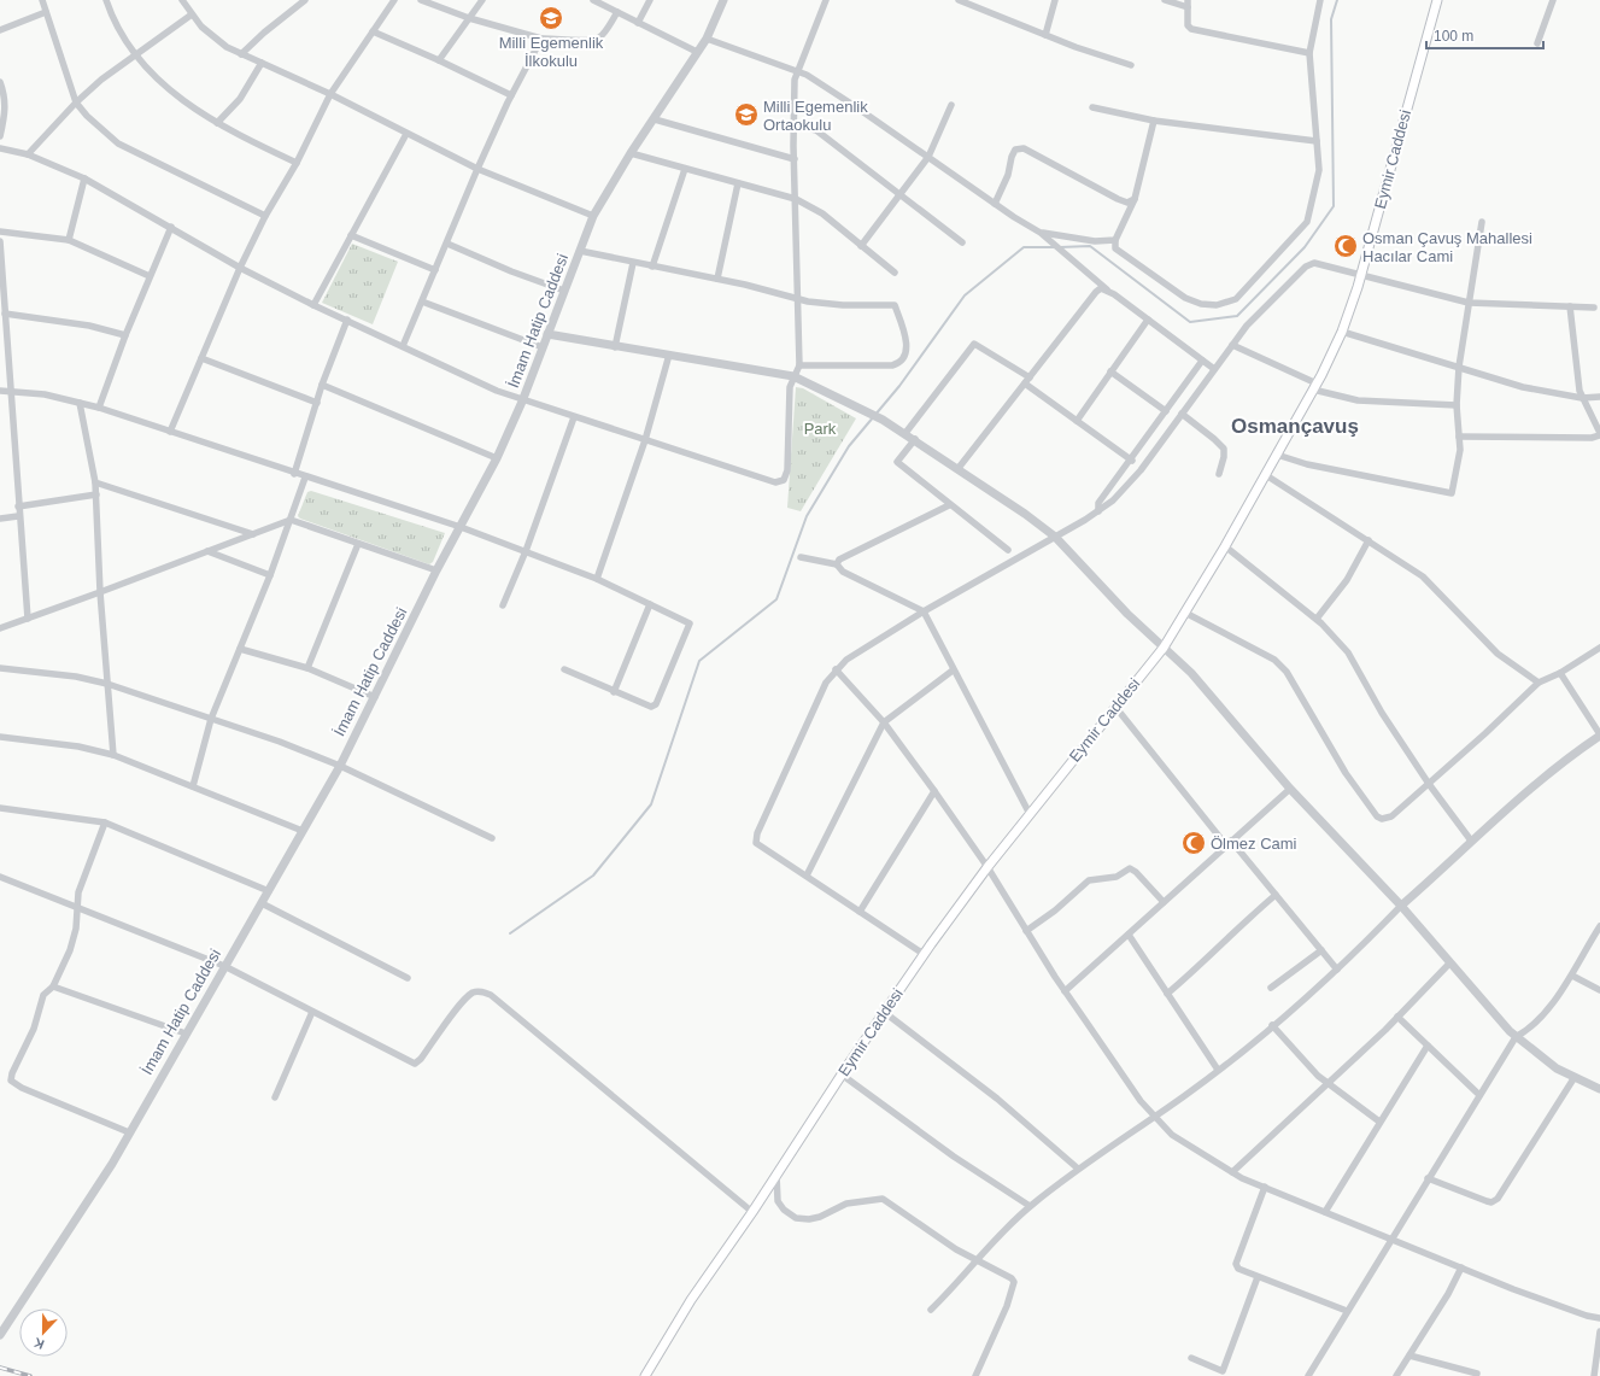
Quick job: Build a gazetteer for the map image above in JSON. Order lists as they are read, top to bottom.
{
  "streets": {
    "main road": ["Eymir Caddesi"],
    "street": ["İmam Hatip Caddesi"]
  },
  "districts": ["Osmançavuş"],
  "parks": ["Park"],
  "places": {
    "school or university": ["Milli Egemenlik İlkokulu", "Milli Egemenlik Ortaokulu"],
    "mosque": ["Osman Çavuş Mahallesi Hacılar Cami", "Ölmez Cami"]
  },
  "scale_bar": "100 m",
  "north": "bottom"
}
